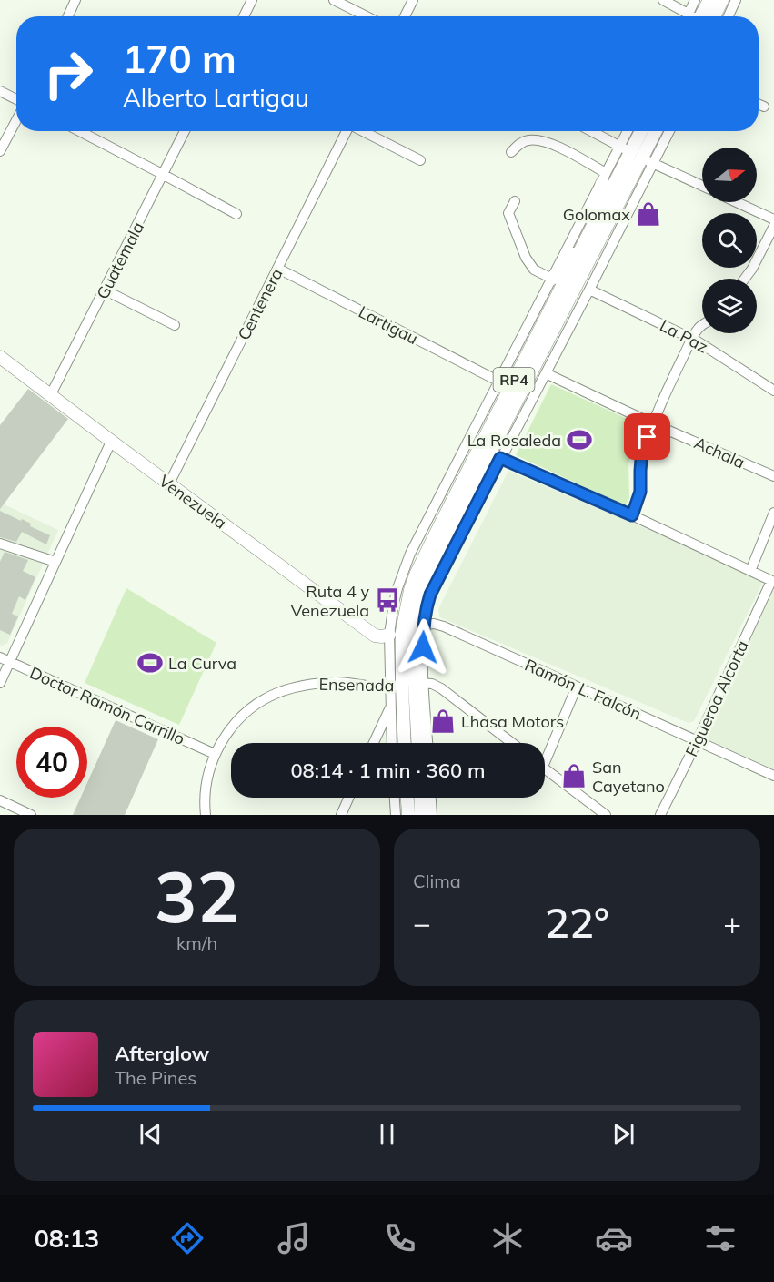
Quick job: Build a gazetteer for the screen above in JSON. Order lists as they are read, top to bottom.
{
  "streets": {
    "main road": ["RP4", "Venezuela"],
    "street": [
      "Guatemala",
      "Centenera",
      "Lartigau",
      "La Paz",
      "Achala",
      "Ensenada",
      "Ramón L. Falcón",
      "Figueroa Alcorta",
      "Doctor Ramón Carrillo"
    ]
  },
  "crossings": [
    ["Guatemala", "Venezuela"],
    ["Centenera", "Lartigau"],
    ["Centenera", "Venezuela"],
    ["RP4", "Ensenada"],
    ["RP4", "Ramón L. Falcón"],
    ["Venezuela", "Ramón L. Falcón"],
    ["Ensenada", "Doctor Ramón Carrillo"],
    ["Ramón L. Falcón", "Figueroa Alcorta"]
  ],
  "places": {
    "shop": ["Golomax", "Lhasa Motors", "San Cayetano"],
    "sports": ["La Rosaleda", "La Curva"],
    "bus stop": ["Ruta 4 y Venezuela"]
  },
  "north": "right",
  "page": {
    "turn": ["170 m", "Alberto Lartigau"],
    "limit": "40",
    "trip": "08:14 · 1 min · 360 m",
    "tile": [
      ["32", "km/h"],
      "Clima"
    ],
    "heat": ["−", "22°", "+"],
    "song": ["Afterglow", "The Pines"],
    "tabs": "08:13"
  }
}
